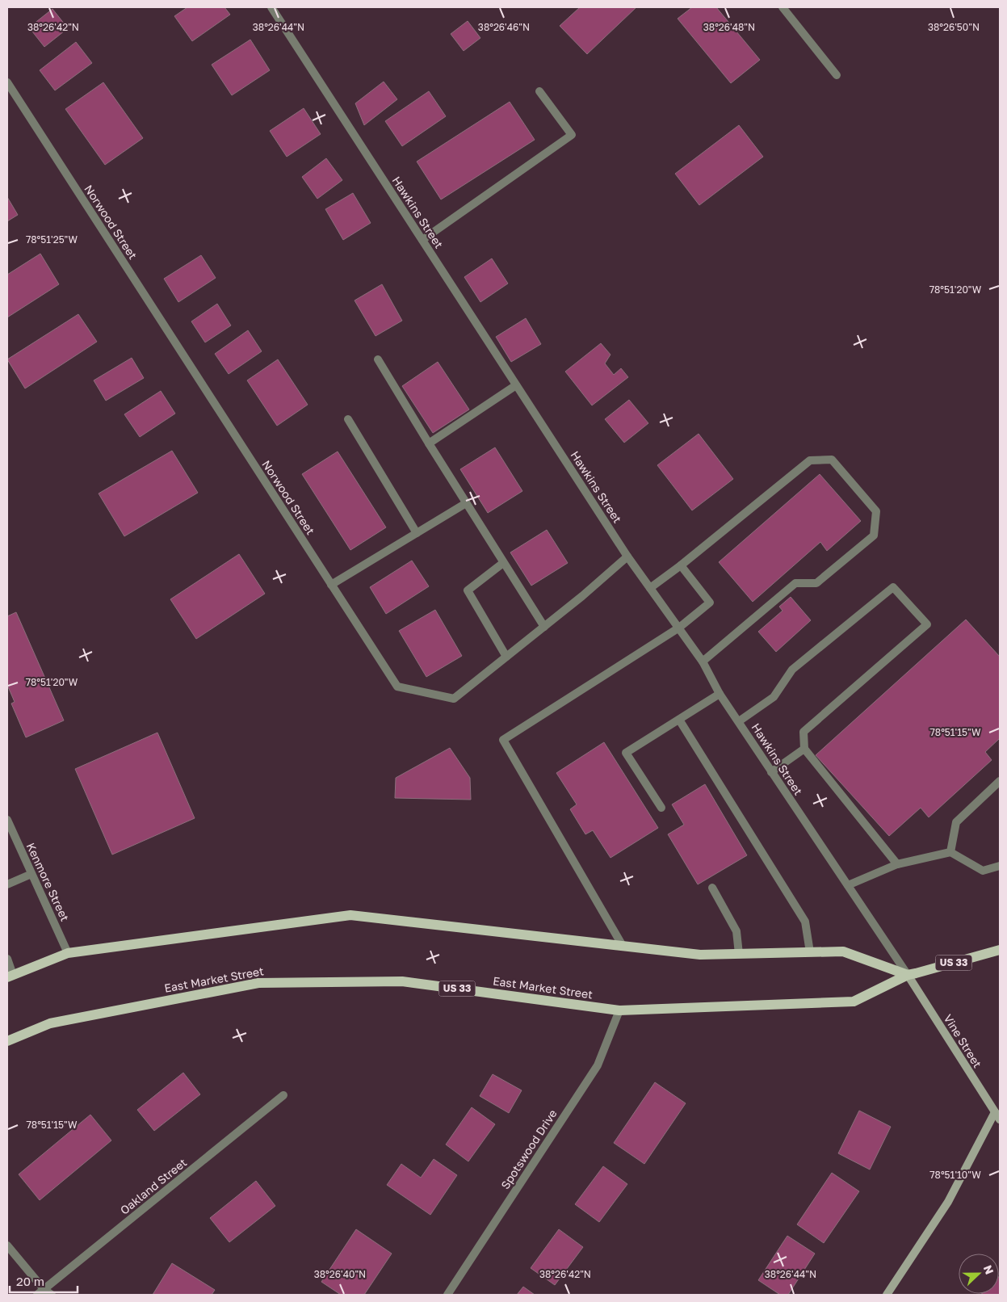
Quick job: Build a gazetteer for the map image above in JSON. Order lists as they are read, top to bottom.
{
  "streets": {
    "main road": ["US 33", "East Market Street"],
    "street": [
      "Hawkins Street",
      "Norwood Street",
      "Kenmore Street",
      "Vine Street",
      "Spotswood Drive",
      "Oakland Street"
    ]
  },
  "crossings": [
    ["Hawkins Street", "Norwood Street"],
    ["Hawkins Street", "East Market Street"],
    ["Hawkins Street", "Vine Street"],
    ["East Market Street", "Vine Street"],
    ["East Market Street", "Spotswood Drive"]
  ],
  "scale_bar": "20 m",
  "north": "right",
  "coordinates": [
    "38°26'50\"N",
    "38°26'42\"N",
    "38°26'44\"N",
    "38°26'46\"N",
    "38°26'48\"N",
    "78°51'25\"W",
    "78°51'20\"W",
    "78°51'15\"W",
    "78°51'10\"W",
    "38°26'40\"N"
  ]
}
